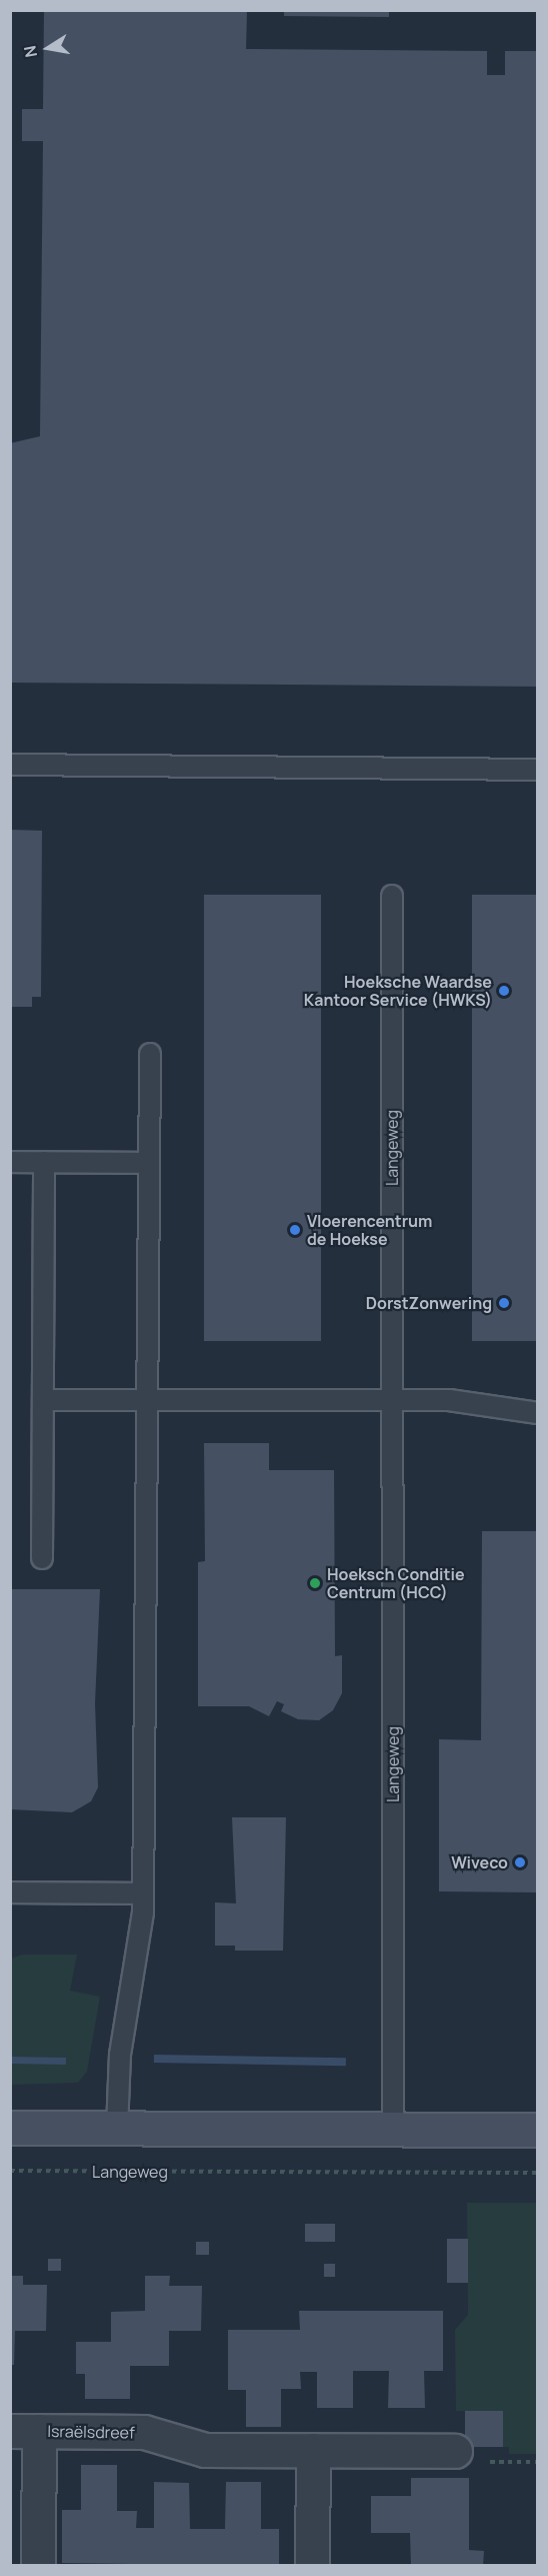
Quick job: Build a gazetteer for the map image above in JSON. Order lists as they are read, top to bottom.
{
  "streets": {
    "street": ["Israëlsdreef"],
    "lane": ["Langeweg"]
  },
  "places": [
    "Hoeksche Waardse Kantoor Service (HWKS)",
    "Vloerencentrum de Hoekse",
    "DorstZonwering",
    "Hoeksch Conditie Centrum (HCC)",
    "Wiveco"
  ],
  "north": "left"
}
